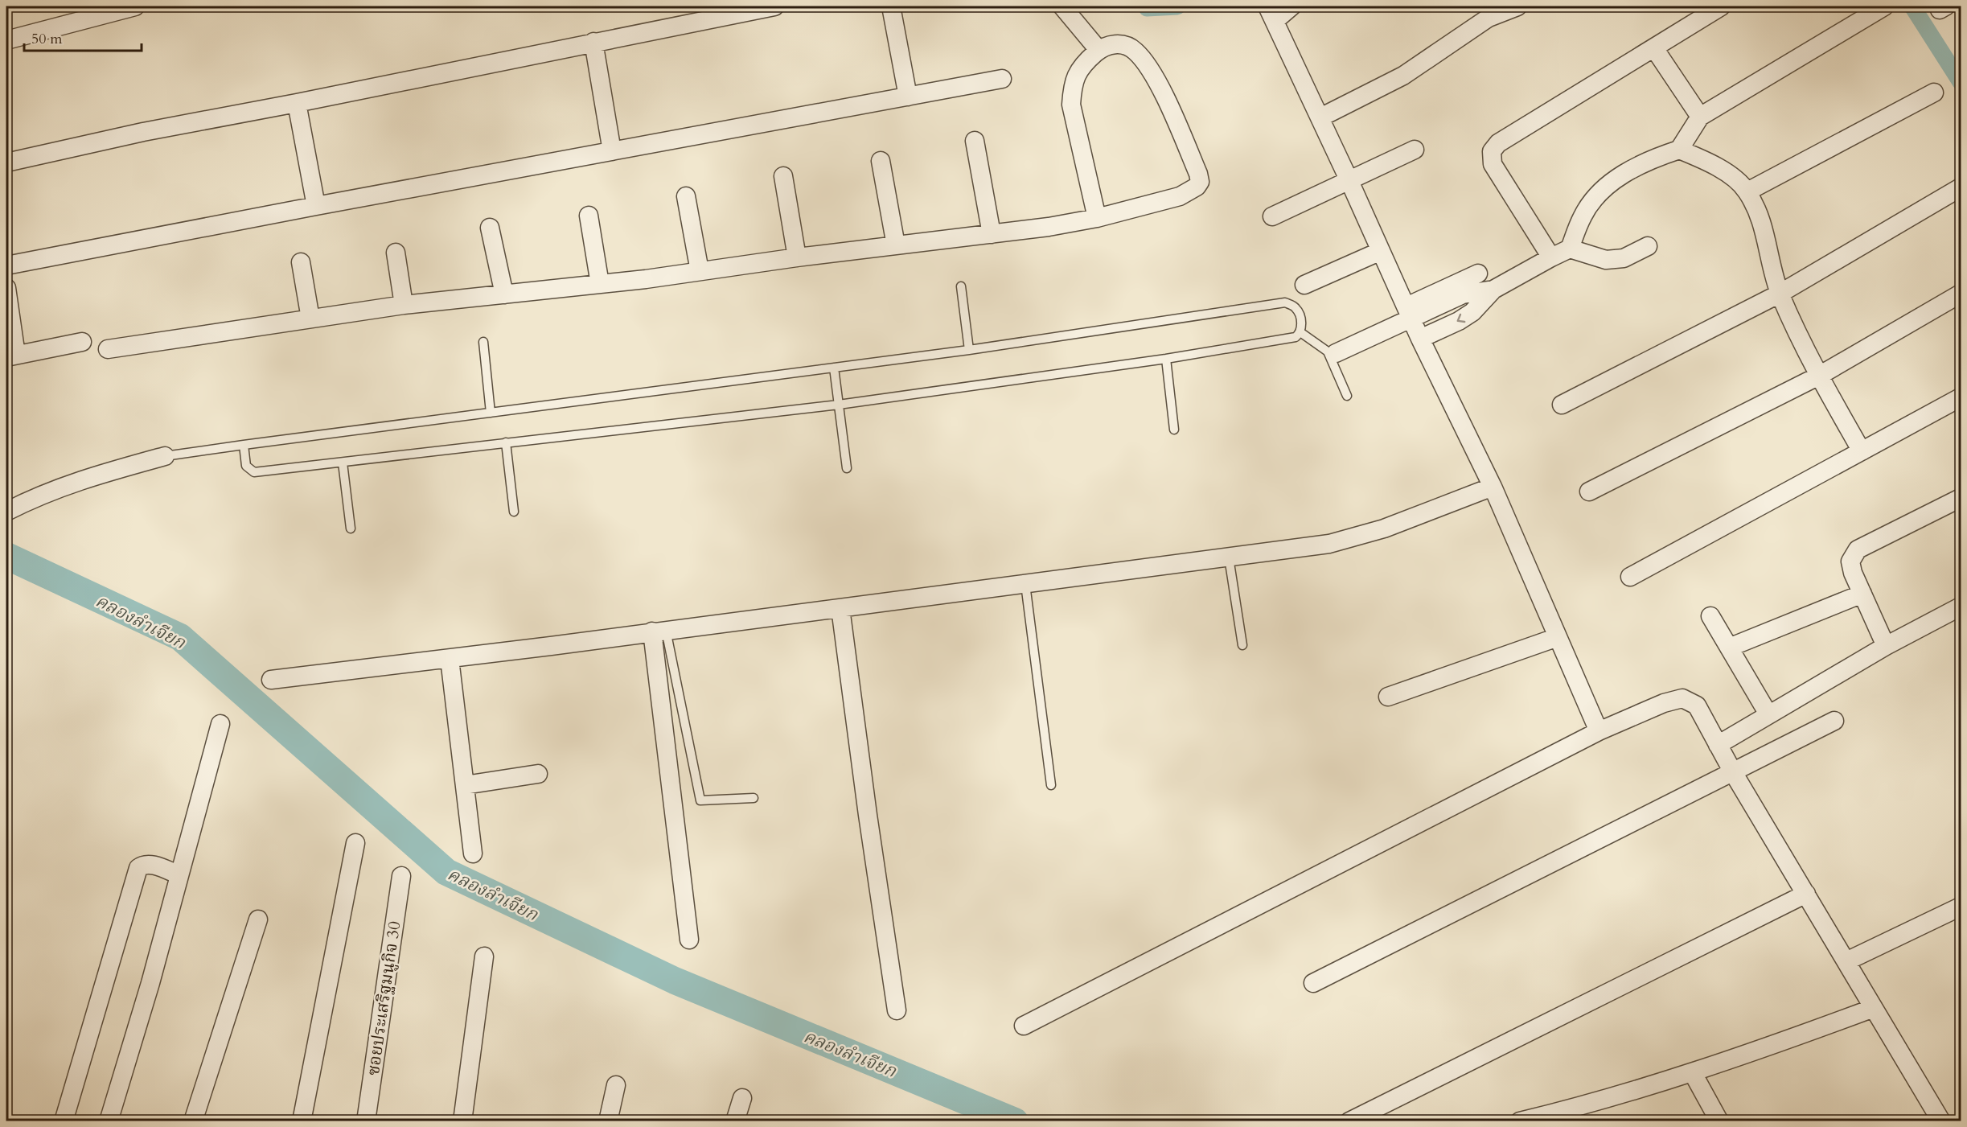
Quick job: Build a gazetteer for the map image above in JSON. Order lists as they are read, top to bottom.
{
  "streets": {
    "street": ["ซอยประเสริฐมนูกิจ 30"]
  },
  "water": ["คลองลำเจียก"],
  "scale_bar": "50 m"
}
